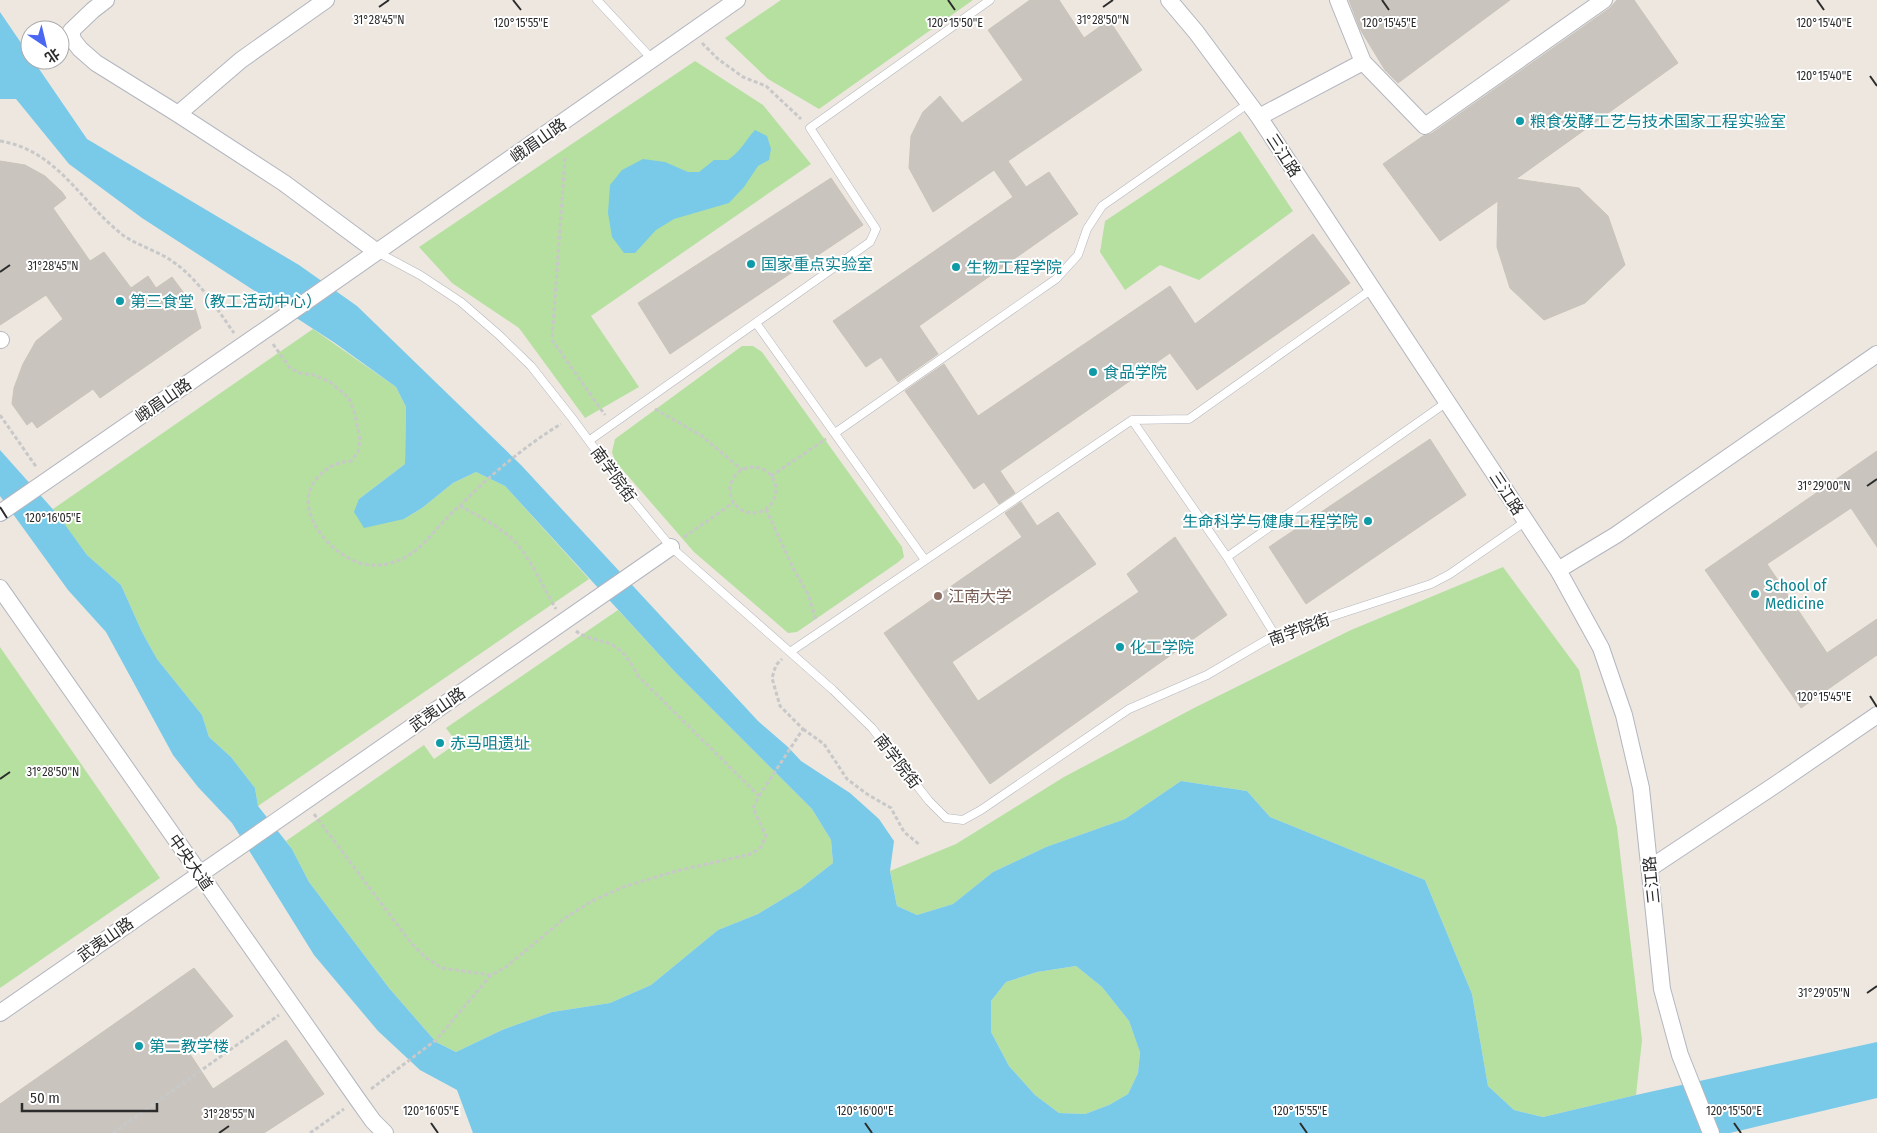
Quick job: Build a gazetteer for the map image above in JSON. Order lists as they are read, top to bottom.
{
  "streets": {
    "street": [
      "峨眉山路",
      "三江路",
      "武夷山路",
      "中央大道"
    ],
    "lane": ["南学院街"]
  },
  "crossings": [
    ["峨眉山路", "南学院街"],
    ["三江路", "南学院街"],
    ["南学院街", "武夷山路"],
    ["武夷山路", "中央大道"]
  ],
  "places": [
    "粮食发酵工艺与技术国家工程实验室",
    "国家重点实验室",
    "生物工程学院",
    "第三食堂（教工活动中心）",
    "食品学院",
    "生命科学与健康工程学院",
    "School of Medicine",
    "江南大学",
    "化工学院",
    "赤马咀遗址",
    "第二教学楼"
  ],
  "scale_bar": "50 m",
  "north": "bottom right",
  "coordinates": [
    "31°28'45\"N",
    "31°28'50\"N",
    "120°15'40\"E",
    "120°15'55\"E",
    "120°15'50\"E",
    "120°15'45\"E",
    "31°29'00\"N",
    "120°16'05\"E",
    "31°29'05\"N",
    "120°16'00\"E",
    "31°28'55\"N"
  ]
}
